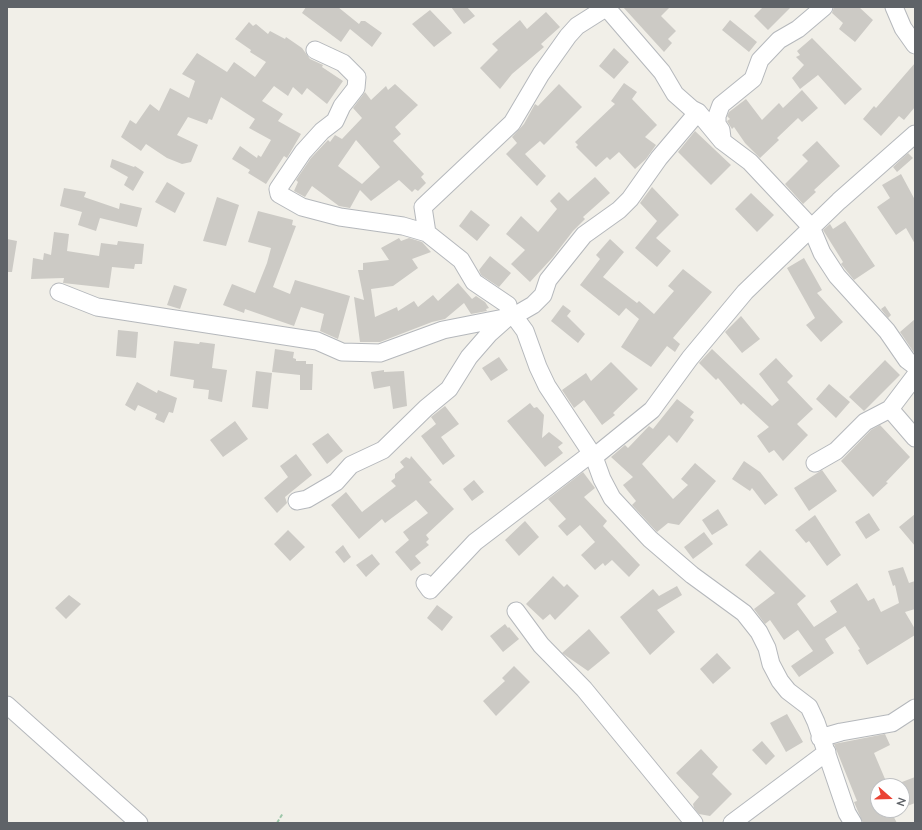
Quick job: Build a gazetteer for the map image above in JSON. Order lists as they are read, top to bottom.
{
  "north": "right"
}
